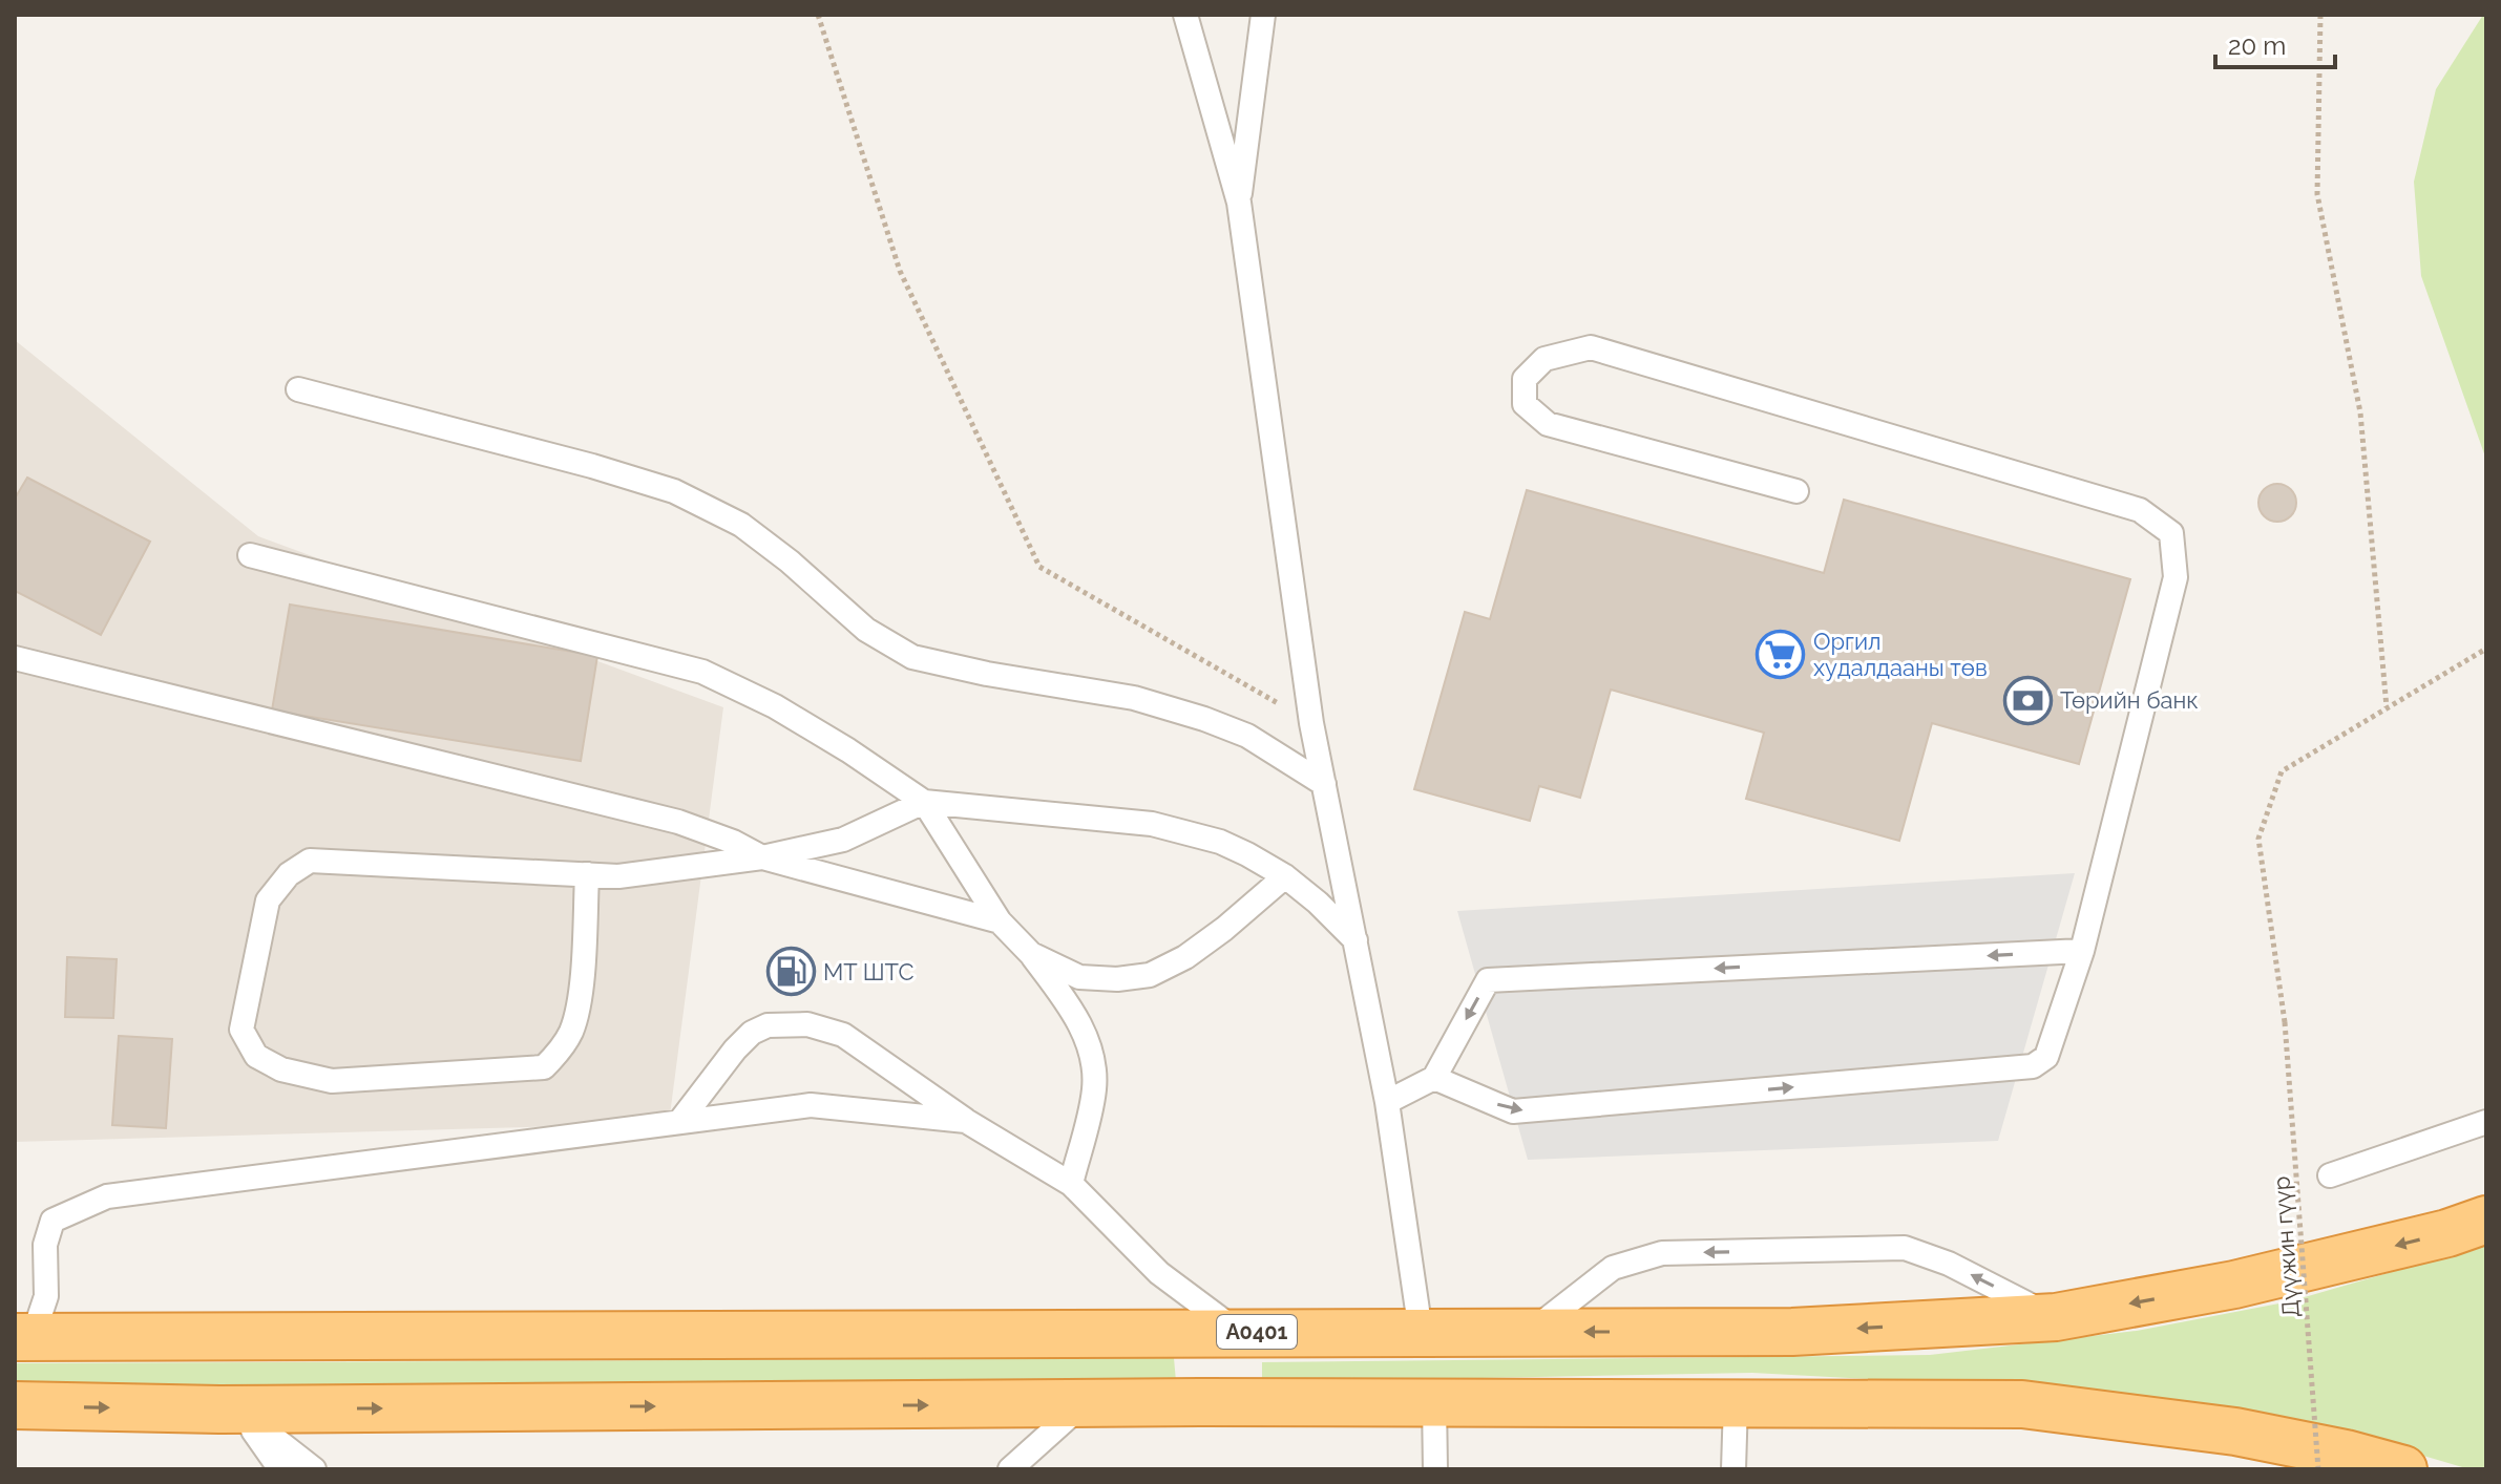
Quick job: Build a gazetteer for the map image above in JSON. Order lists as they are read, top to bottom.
{
  "streets": {
    "highway": ["A0401"],
    "path": ["Дүүжин гүүр"]
  },
  "places": {
    "supermarket": ["Оргил худалдааны төв"],
    "bank": ["Төрийн банк"],
    "fuel station": ["МТ ШТС"]
  },
  "scale_bar": "20 m"
}
